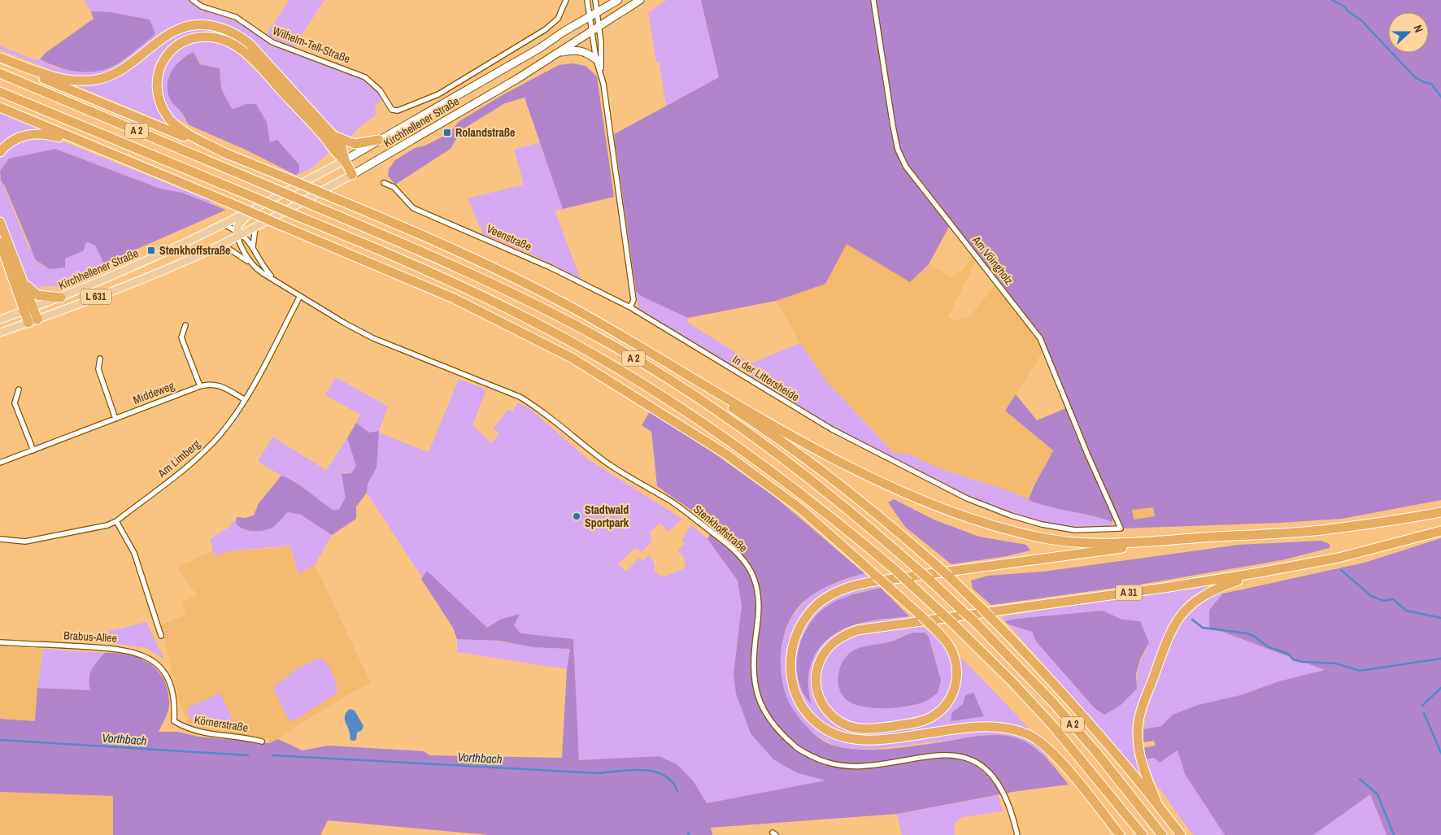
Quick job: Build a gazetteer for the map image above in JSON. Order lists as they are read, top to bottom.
{
  "streets": {
    "highway": ["A 2", "A 31"],
    "main road": ["Kirchhellener Straße", "L 631"],
    "street": [
      "Wilhelm-Tell-Straße",
      "Veenstraße",
      "Am Vöingholz",
      "In der Littersheide",
      "Middeweg",
      "Am Limberg",
      "Stenkhoffstraße",
      "Brabus-Allee",
      "Körnerstraße"
    ]
  },
  "crossings": [
    ["Wilhelm-Tell-Straße", "Kirchhellener Straße"],
    ["Kirchhellener Straße", "L 631"],
    ["Kirchhellener Straße", "Stenkhoffstraße"],
    ["Veenstraße", "In der Littersheide"],
    ["Am Vöingholz", "In der Littersheide"],
    ["Middeweg", "Am Limberg"],
    ["Am Limberg", "Stenkhoffstraße"],
    ["Brabus-Allee", "Körnerstraße"]
  ],
  "water": ["Vorthbach"],
  "places": {
    "transit": ["Rolandstraße", "Stenkhoffstraße"],
    "other": ["Stadtwald Sportpark"]
  },
  "north": "right"
}
